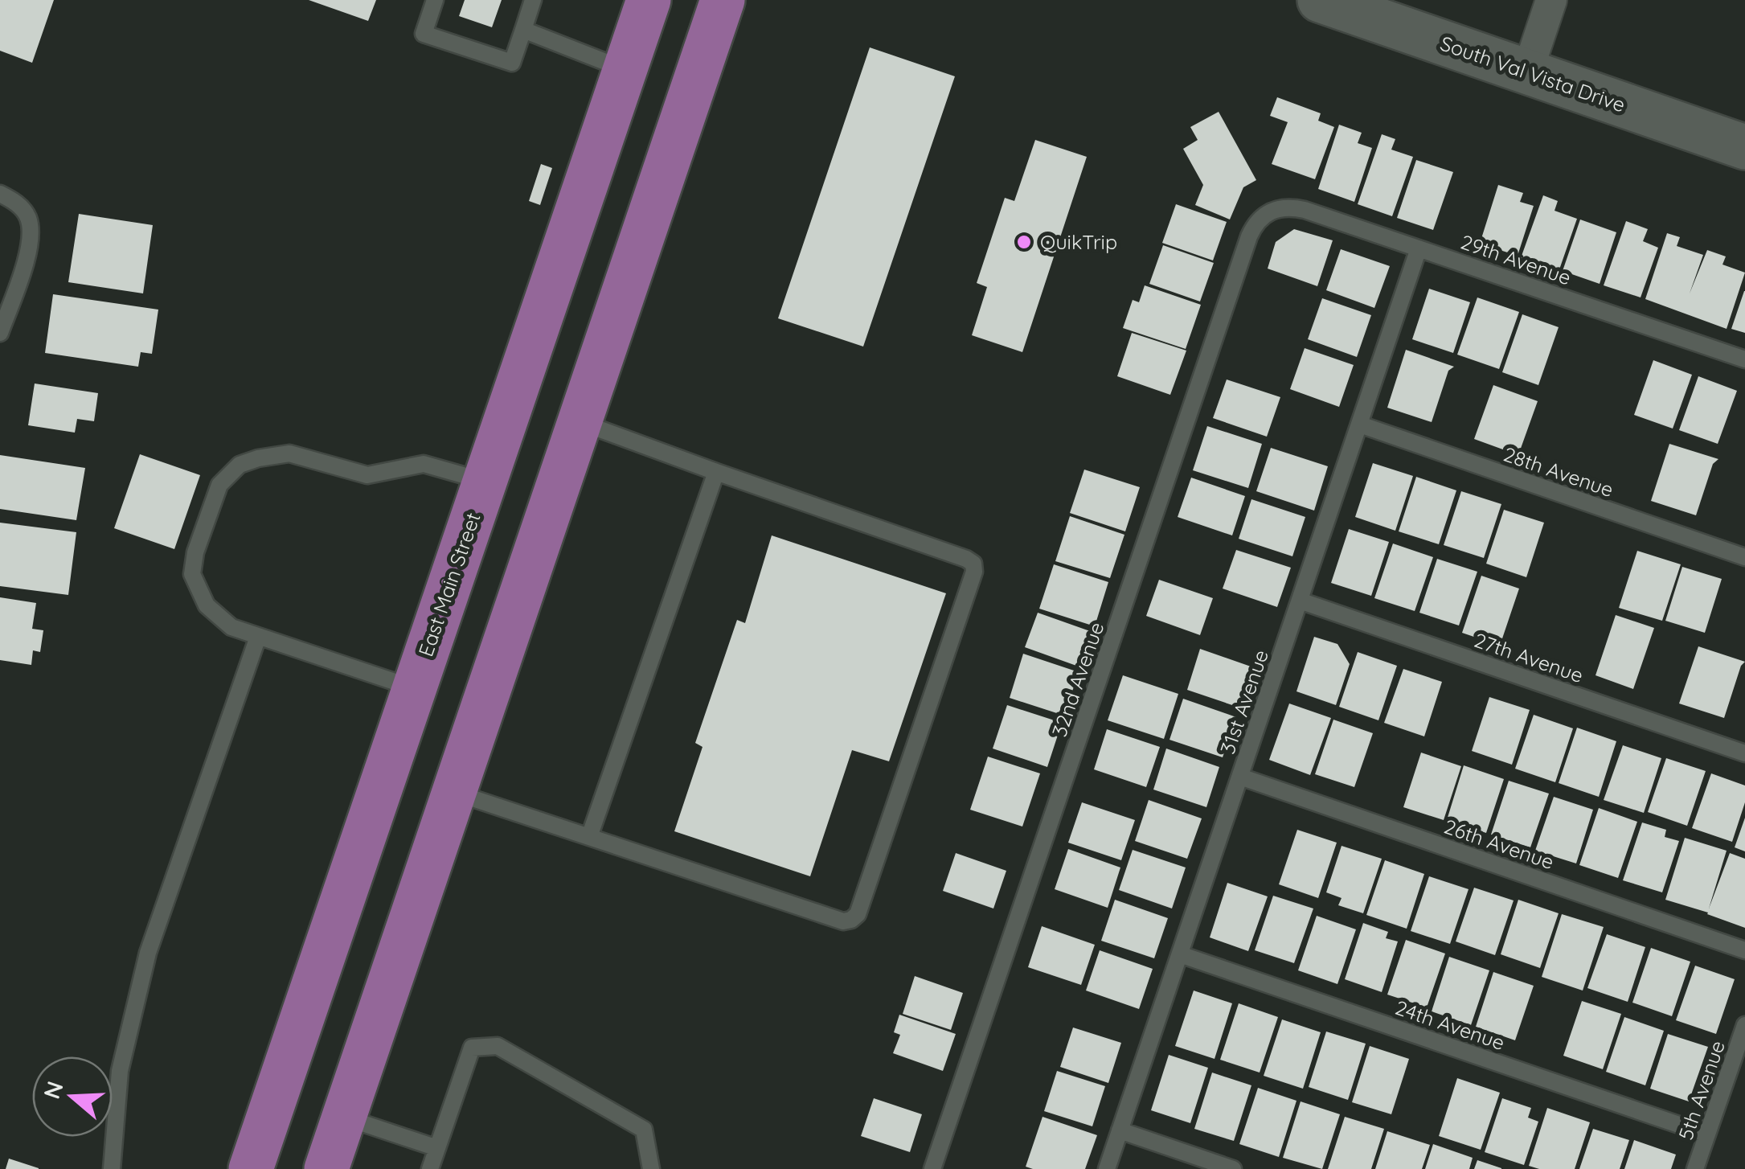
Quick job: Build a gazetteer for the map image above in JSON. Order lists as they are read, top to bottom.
{
  "streets": {
    "main road": ["South Val Vista Drive", "East Main Street"],
    "lane": [
      "29th Avenue",
      "28th Avenue",
      "27th Avenue",
      "32nd Avenue",
      "31st Avenue",
      "26th Avenue",
      "24th Avenue",
      "5th Avenue"
    ]
  },
  "crossings": [
    ["29th Avenue", "32nd Avenue"],
    ["29th Avenue", "31st Avenue"],
    ["28th Avenue", "31st Avenue"],
    ["27th Avenue", "31st Avenue"],
    ["31st Avenue", "26th Avenue"],
    ["31st Avenue", "24th Avenue"],
    ["24th Avenue", "5th Avenue"]
  ],
  "places": ["QuikTrip"],
  "north": "left"
}
